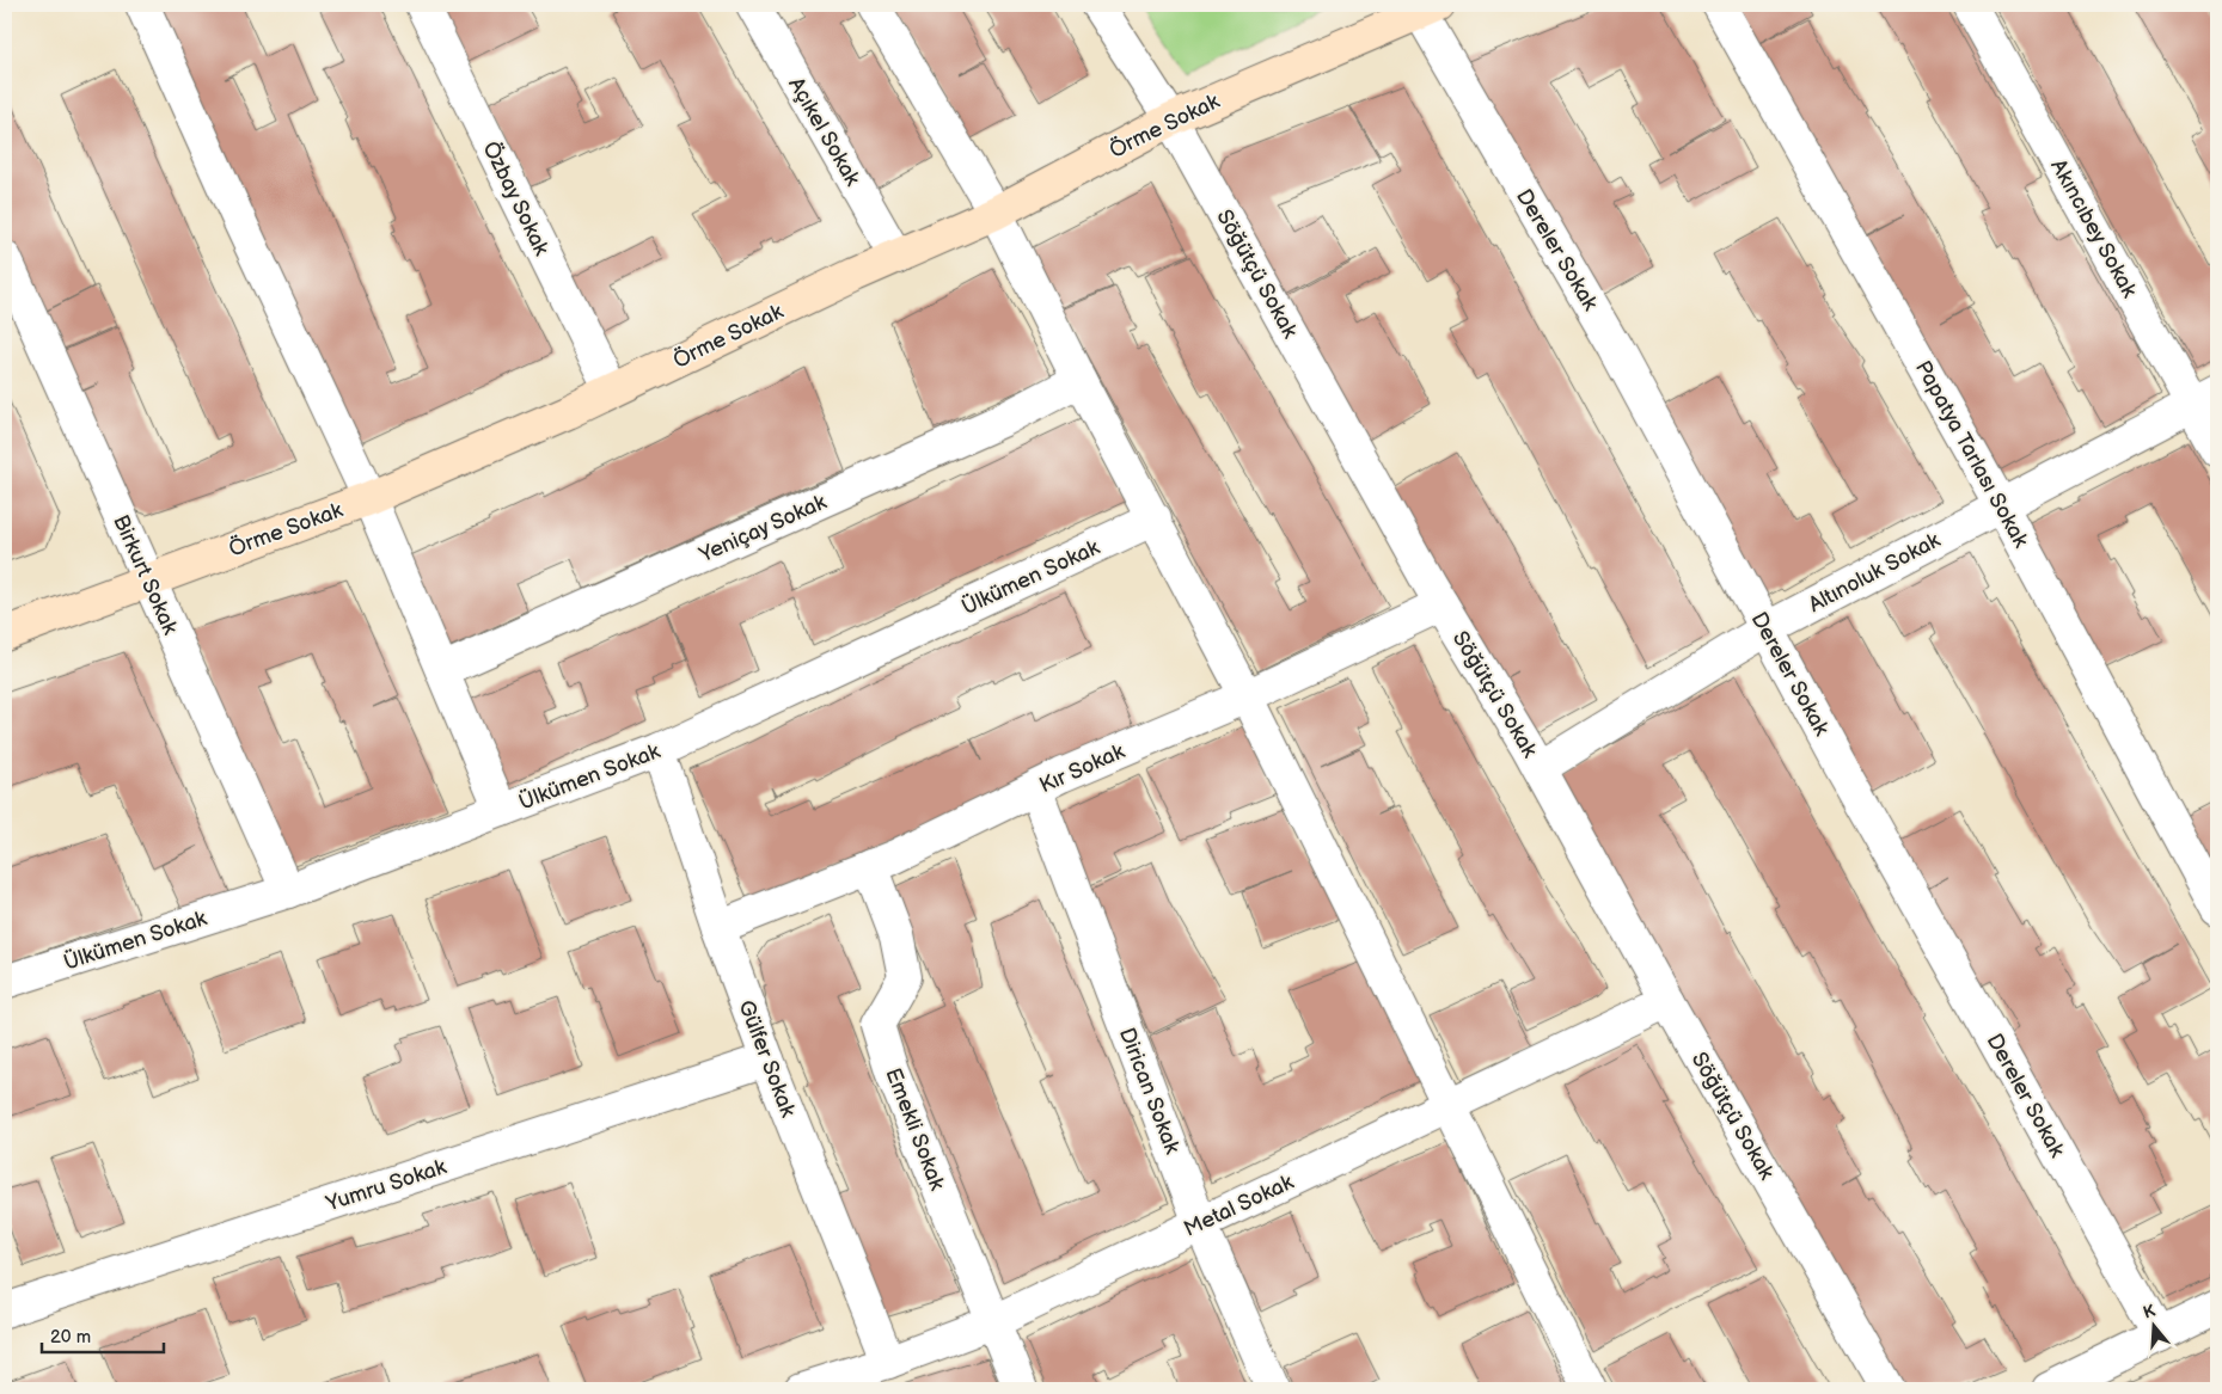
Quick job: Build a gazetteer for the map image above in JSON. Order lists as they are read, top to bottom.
{
  "streets": {
    "main road": ["Örme Sokak"],
    "street": [
      "Açıkel Sokak",
      "Özbay Sokak",
      "Akıncıbey Sokak",
      "Dereler Sokak",
      "Söğütçü Sokak",
      "Papatya Tarlası Sokak",
      "Yeniçay Sokak",
      "Altınoluk Sokak",
      "Birkurt Sokak",
      "Ülkümen Sokak",
      "Kır Sokak",
      "Gülfer Sokak",
      "Dirican Sokak",
      "Emekli Sokak",
      "Yumru Sokak",
      "Metal Sokak"
    ]
  },
  "crossings": [
    ["Örme Sokak", "Açıkel Sokak"],
    ["Örme Sokak", "Özbay Sokak"],
    ["Örme Sokak", "Dereler Sokak"],
    ["Örme Sokak", "Söğütçü Sokak"],
    ["Örme Sokak", "Birkurt Sokak"],
    ["Akıncıbey Sokak", "Altınoluk Sokak"],
    ["Dereler Sokak", "Altınoluk Sokak"],
    ["Söğütçü Sokak", "Altınoluk Sokak"],
    ["Söğütçü Sokak", "Kır Sokak"],
    ["Söğütçü Sokak", "Metal Sokak"],
    ["Papatya Tarlası Sokak", "Altınoluk Sokak"],
    ["Birkurt Sokak", "Ülkümen Sokak"],
    ["Ülkümen Sokak", "Gülfer Sokak"],
    ["Kır Sokak", "Gülfer Sokak"],
    ["Kır Sokak", "Dirican Sokak"],
    ["Kır Sokak", "Emekli Sokak"],
    ["Gülfer Sokak", "Yumru Sokak"],
    ["Gülfer Sokak", "Metal Sokak"],
    ["Dirican Sokak", "Metal Sokak"],
    ["Emekli Sokak", "Metal Sokak"]
  ],
  "scale_bar": "20 m",
  "north": "top"
}
